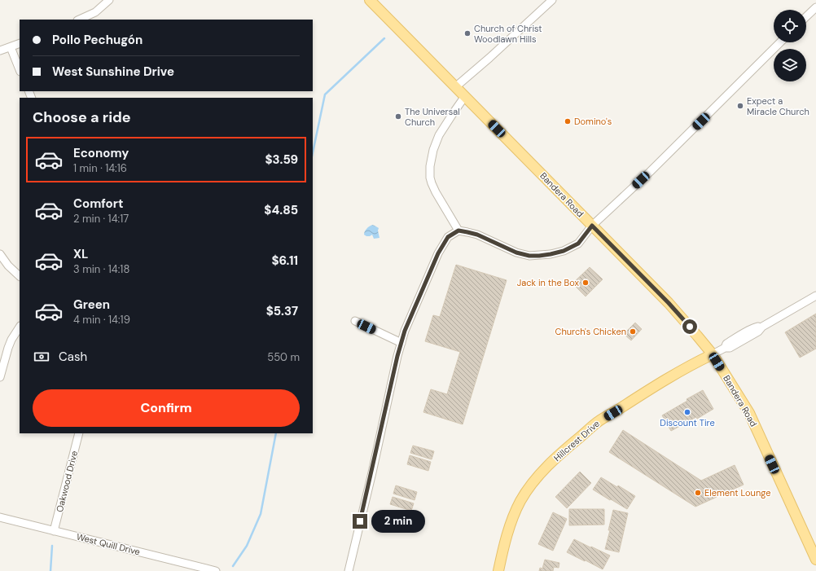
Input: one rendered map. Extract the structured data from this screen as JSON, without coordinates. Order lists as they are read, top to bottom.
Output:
{
  "streets": {
    "main road": ["Bandera Road", "Hillcrest Drive"],
    "street": ["Oakwood Drive", "West Quill Drive"]
  },
  "crossings": [
    ["Bandera Road", "Hillcrest Drive"],
    ["Oakwood Drive", "West Quill Drive"]
  ],
  "places": [
    "Church of Christ Woodlawn Hills",
    "Expect a Miracle Church",
    "The Universal Church",
    "Domino's",
    "Jack in the Box",
    "Church's Chicken",
    "Discount Tire",
    "Element Lounge"
  ],
  "page": {
    "banner": ["Pollo Pechugón", "West Sunshine Drive"],
    "heading": "Choose a ride",
    "list": [
      {
        "name": "Economy",
        "note": "1 min · 14:16",
        "value": "$3.59"
      },
      {
        "name": "Comfort",
        "note": "2 min · 14:17",
        "value": "$4.85"
      },
      {
        "name": "XL",
        "note": "3 min · 14:18",
        "value": "$6.11"
      },
      {
        "name": "Green",
        "note": "4 min · 14:19",
        "value": "$5.37"
      }
    ],
    "pay": ["Cash", "550 m"],
    "buttons": "Confirm",
    "bubble": "2 min"
  }
}
